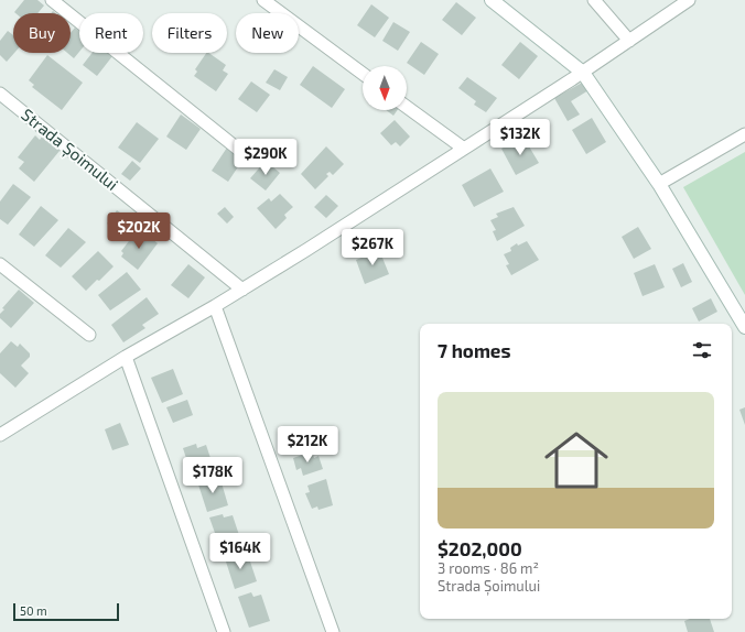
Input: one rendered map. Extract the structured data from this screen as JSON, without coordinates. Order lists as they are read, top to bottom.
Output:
{
  "streets": {
    "street": ["Strada Șoimului"]
  },
  "scale_bar": "50 m",
  "north": "bottom",
  "page": {
    "chip": [
      "Buy",
      "Rent",
      "Filters",
      "New"
    ],
    "price": [
      "$132K",
      "$290K",
      "$202K",
      "$267K",
      "$212K",
      "$178K",
      "$164K"
    ],
    "heading": "7 homes",
    "list": [
      {
        "name": "$202,000",
        "note": "3 rooms · 86 m² · Strada Șoimului"
      }
    ],
    "scale": "50 m"
  }
}
